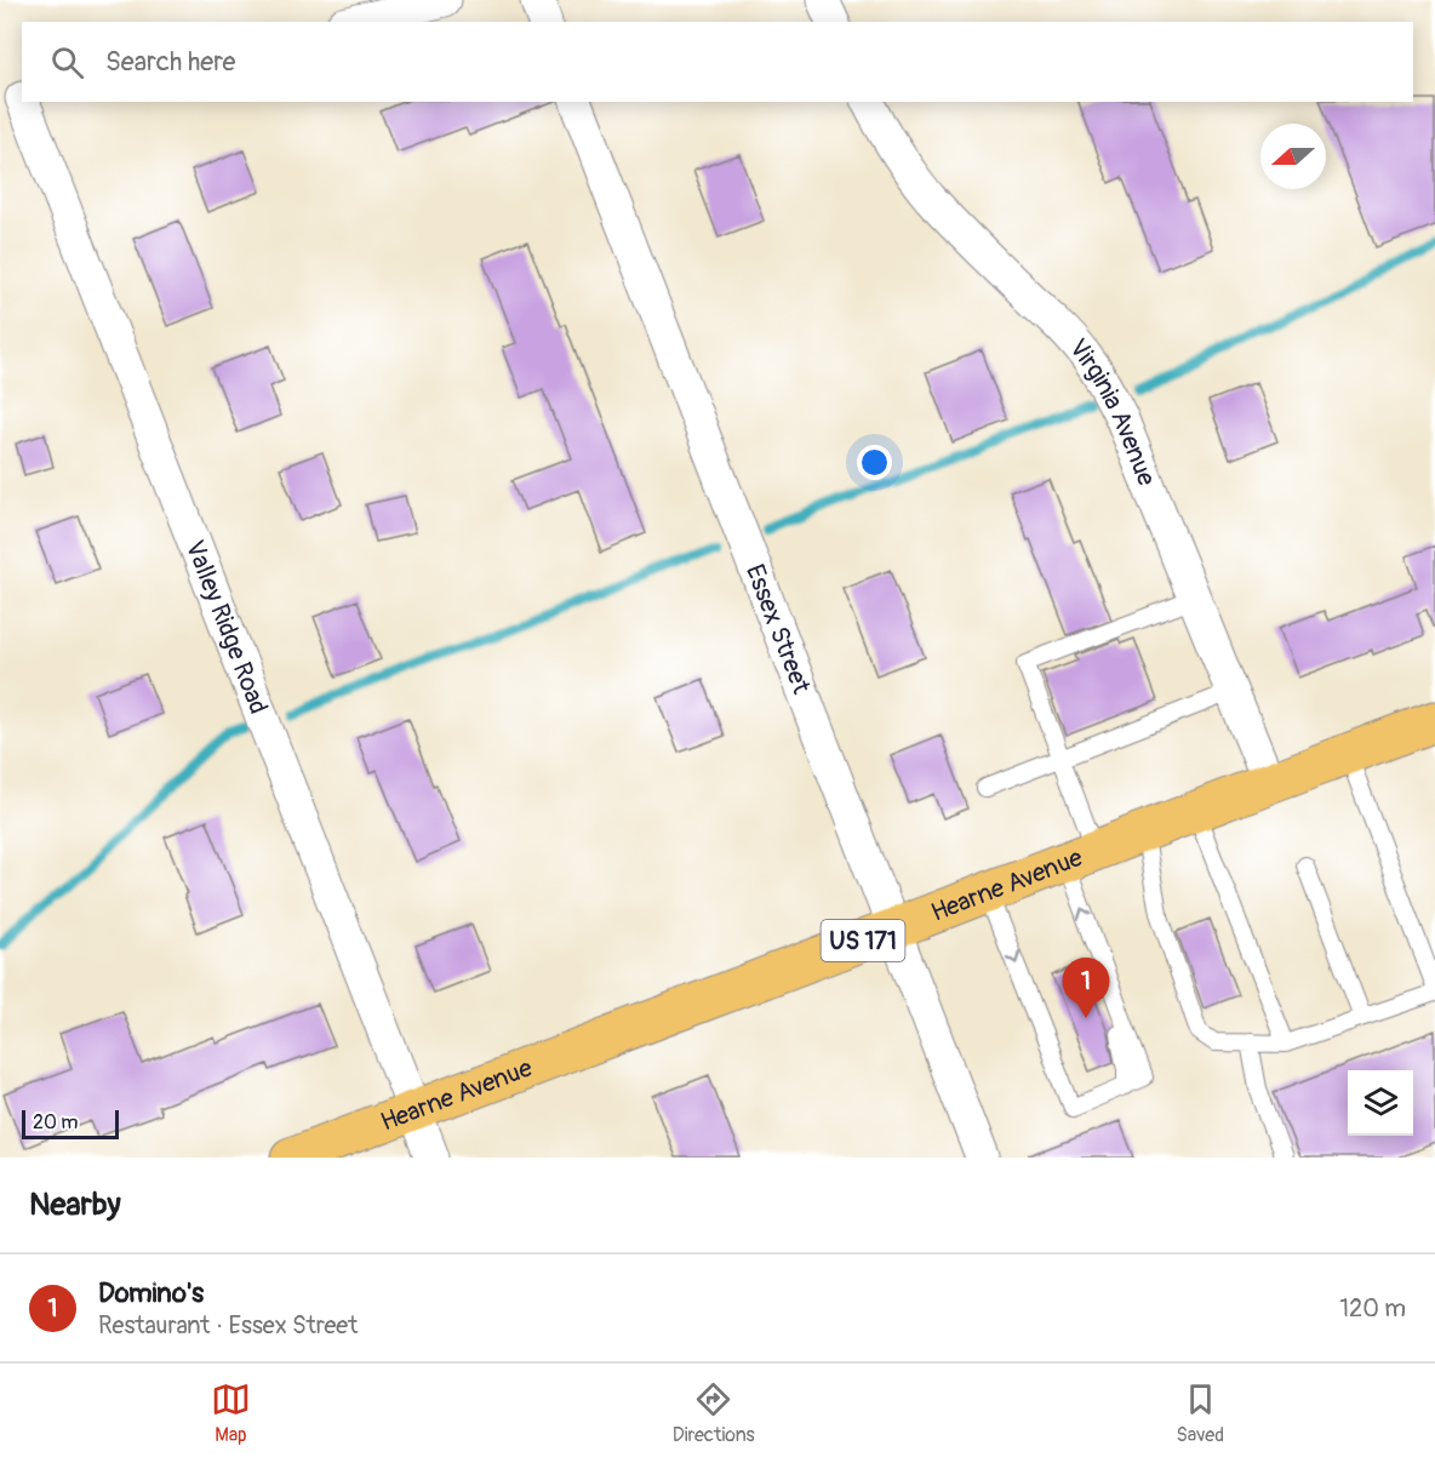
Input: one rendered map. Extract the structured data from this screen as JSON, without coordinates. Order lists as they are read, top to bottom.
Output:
{
  "streets": {
    "main road": ["Hearne Avenue", "US 171"],
    "street": ["Virginia Avenue", "Valley Ridge Road", "Essex Street"]
  },
  "crossings": [
    ["Virginia Avenue", "Hearne Avenue"],
    ["Valley Ridge Road", "Hearne Avenue"],
    ["Essex Street", "Hearne Avenue"]
  ],
  "scale_bar": "20 m",
  "north": "left",
  "page": {
    "search": "Search here",
    "pins": "1",
    "scale": "20 m",
    "heading": "Nearby",
    "list": [
      {
        "mark": "1",
        "name": "Domino's",
        "note": "Restaurant · Essex Street",
        "value": "120 m"
      }
    ],
    "nav": ["Map", "Directions", "Saved"]
  }
}
